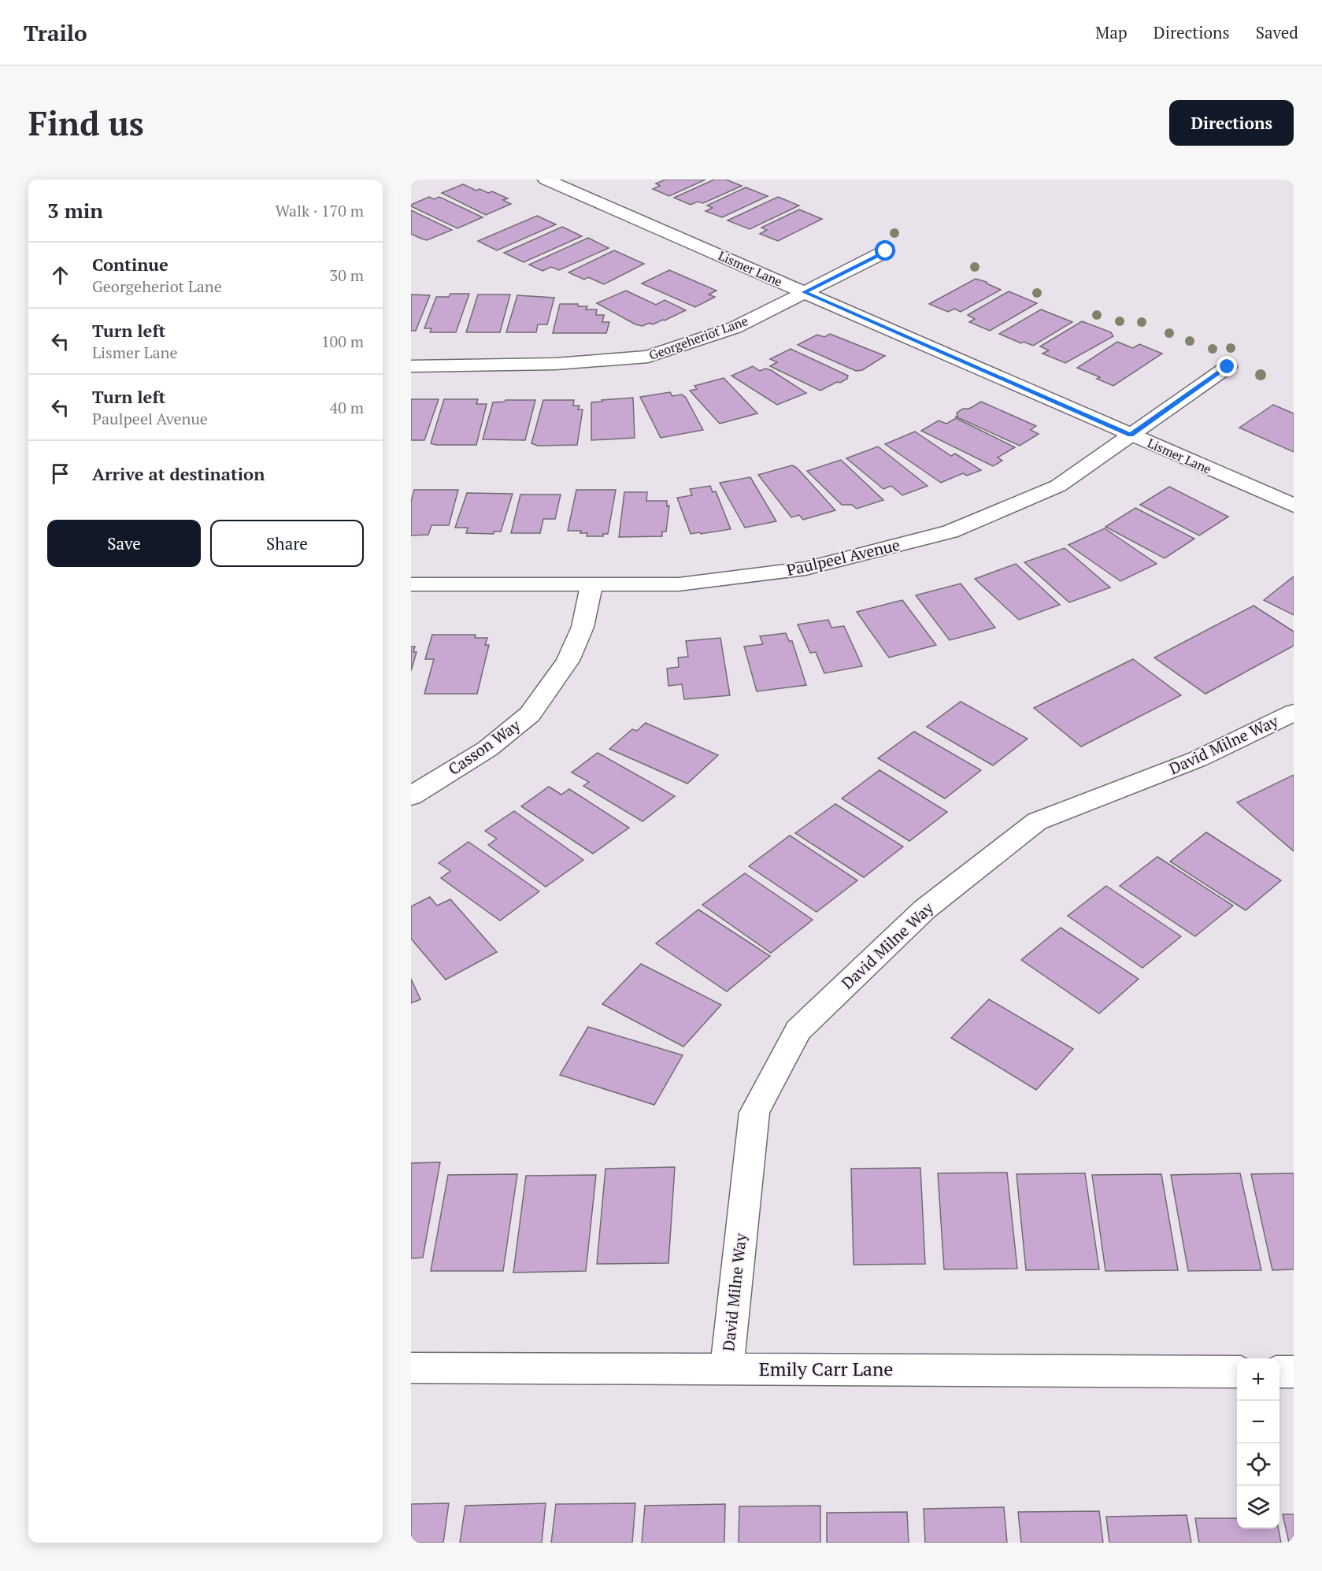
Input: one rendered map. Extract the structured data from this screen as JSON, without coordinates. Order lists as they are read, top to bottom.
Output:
{
  "streets": {
    "street": [
      "Lismer Lane",
      "Georgeheriot Lane",
      "Paulpeel Avenue",
      "David Milne Way",
      "Casson Way",
      "Emily Carr Lane"
    ]
  },
  "crossings": [
    ["Lismer Lane", "Georgeheriot Lane"],
    ["Lismer Lane", "Paulpeel Avenue"],
    ["Paulpeel Avenue", "Casson Way"],
    ["David Milne Way", "Emily Carr Lane"]
  ],
  "page": {
    "header": "Trailo",
    "nav": ["Map", "Directions", "Saved"],
    "buttons": [
      "Directions",
      ["Save", "Share"]
    ],
    "title": "Find us",
    "heading": ["3 min", "Walk · 170 m"],
    "list": [
      ["Continue", "Georgeheriot Lane", "30 m"],
      ["Turn left", "Lismer Lane", "100 m"],
      ["Turn left", "Paulpeel Avenue", "40 m"],
      "Arrive at destination"
    ],
    "map_buttons": ["+", "−"]
  }
}
